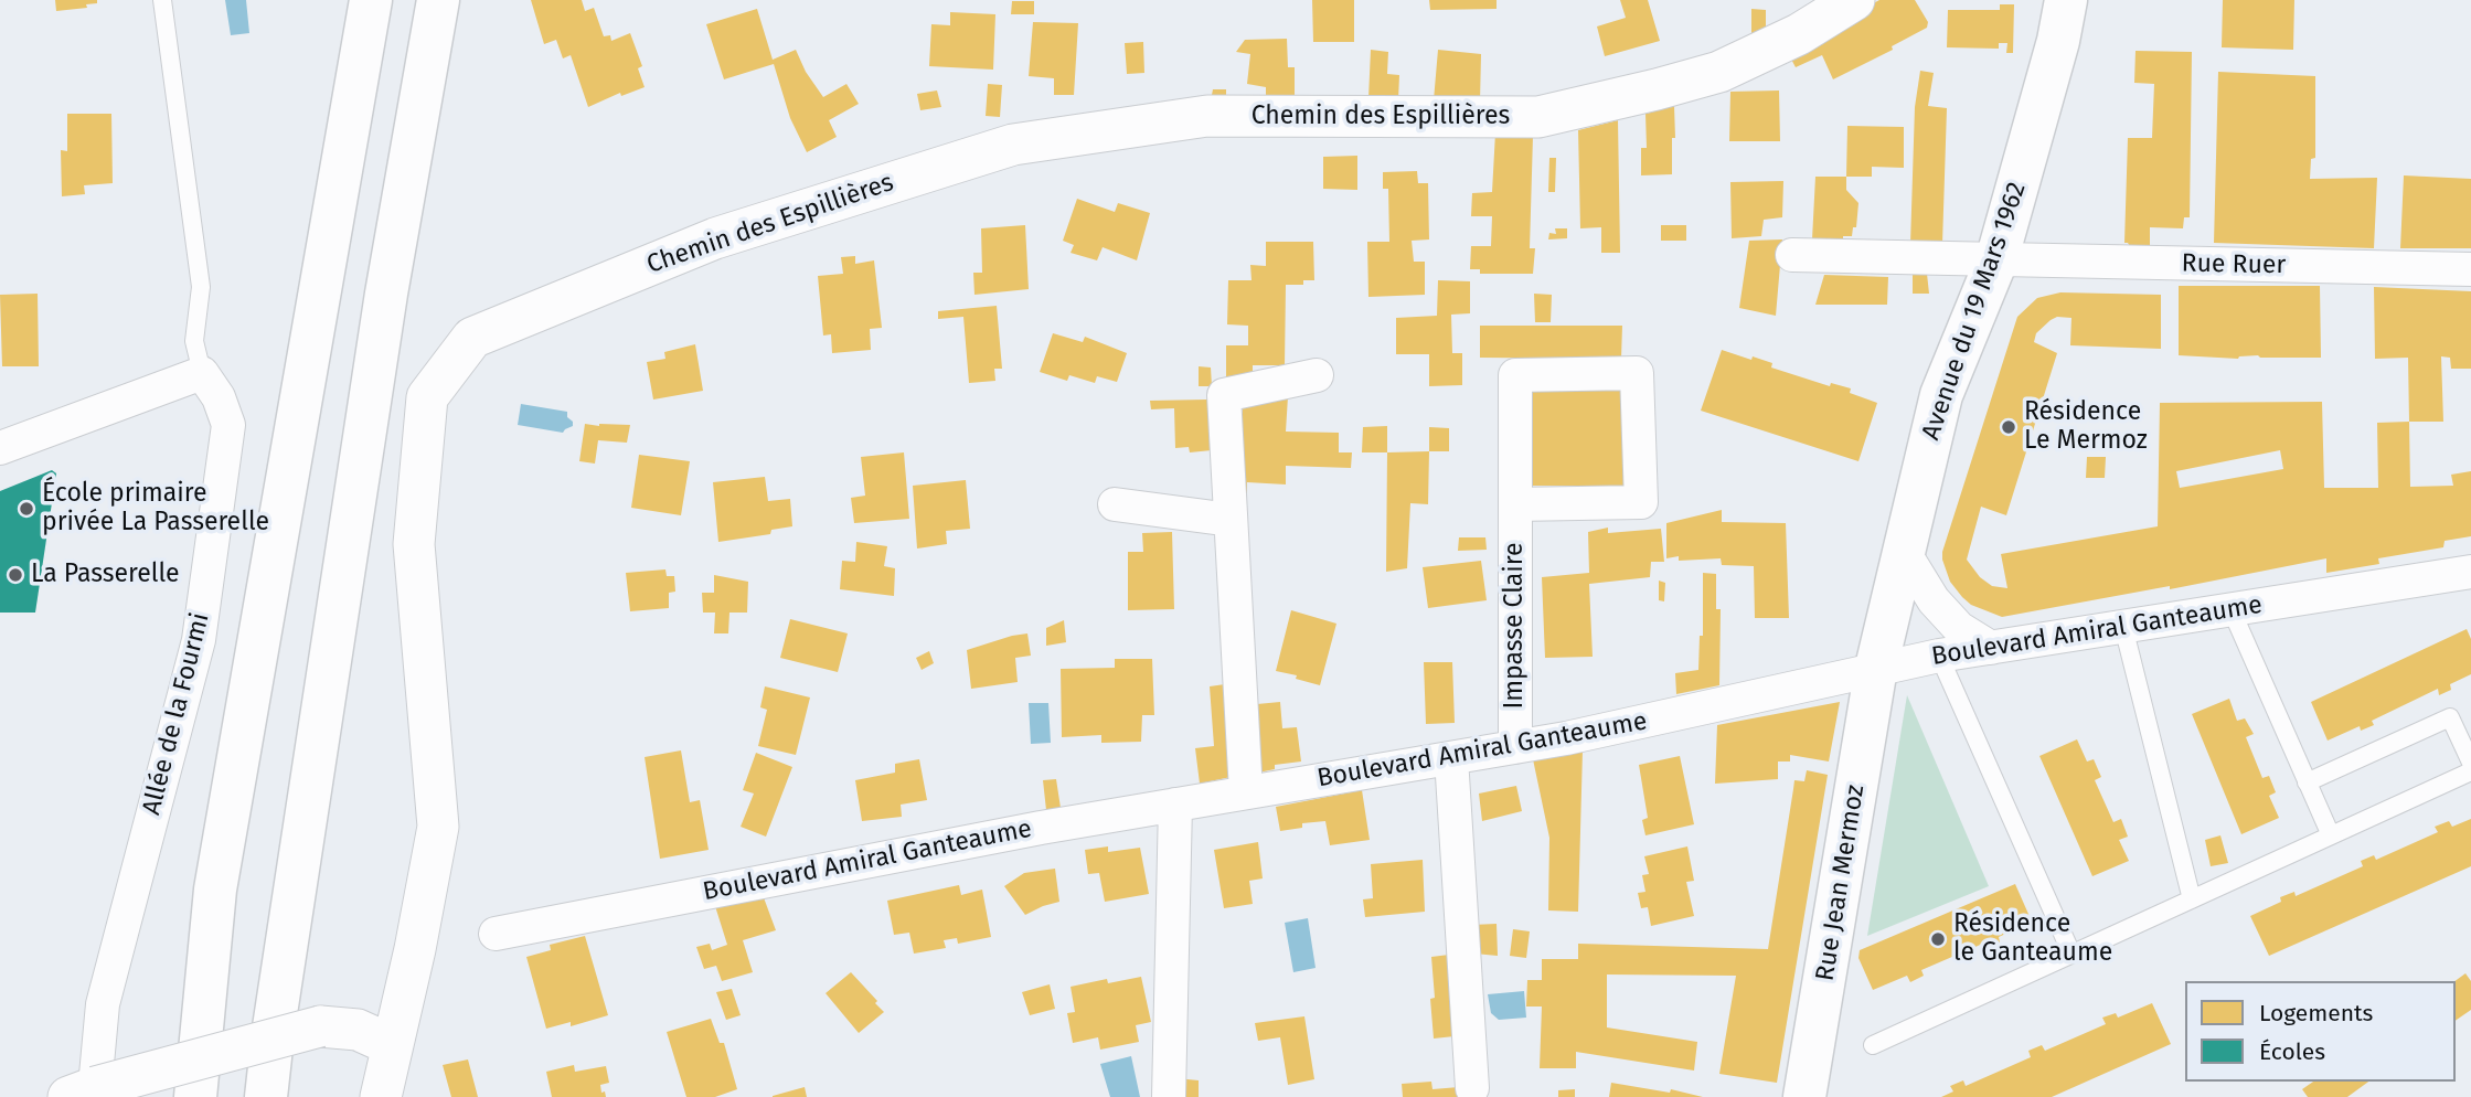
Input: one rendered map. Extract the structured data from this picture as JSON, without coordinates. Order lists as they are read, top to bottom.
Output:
{
  "streets": {
    "main road": ["Avenue du 19 Mars 1962", "Rue Jean Mermoz"],
    "street": [
      "Chemin des Espillières",
      "Rue Ruer",
      "Impasse Claire",
      "Boulevard Amiral Ganteaume",
      "Allée de la Fourmi"
    ]
  },
  "crossings": [
    ["Rue Ruer", "Avenue du 19 Mars 1962"],
    ["Avenue du 19 Mars 1962", "Boulevard Amiral Ganteaume"],
    ["Avenue du 19 Mars 1962", "Rue Jean Mermoz"],
    ["Impasse Claire", "Boulevard Amiral Ganteaume"],
    ["Boulevard Amiral Ganteaume", "Rue Jean Mermoz"]
  ],
  "places": [
    "Résidence Le Mermoz",
    "École primaire privée La Passerelle",
    "La Passerelle",
    "Résidence le Ganteaume"
  ],
  "legend": ["Logements", "Écoles"]
}
